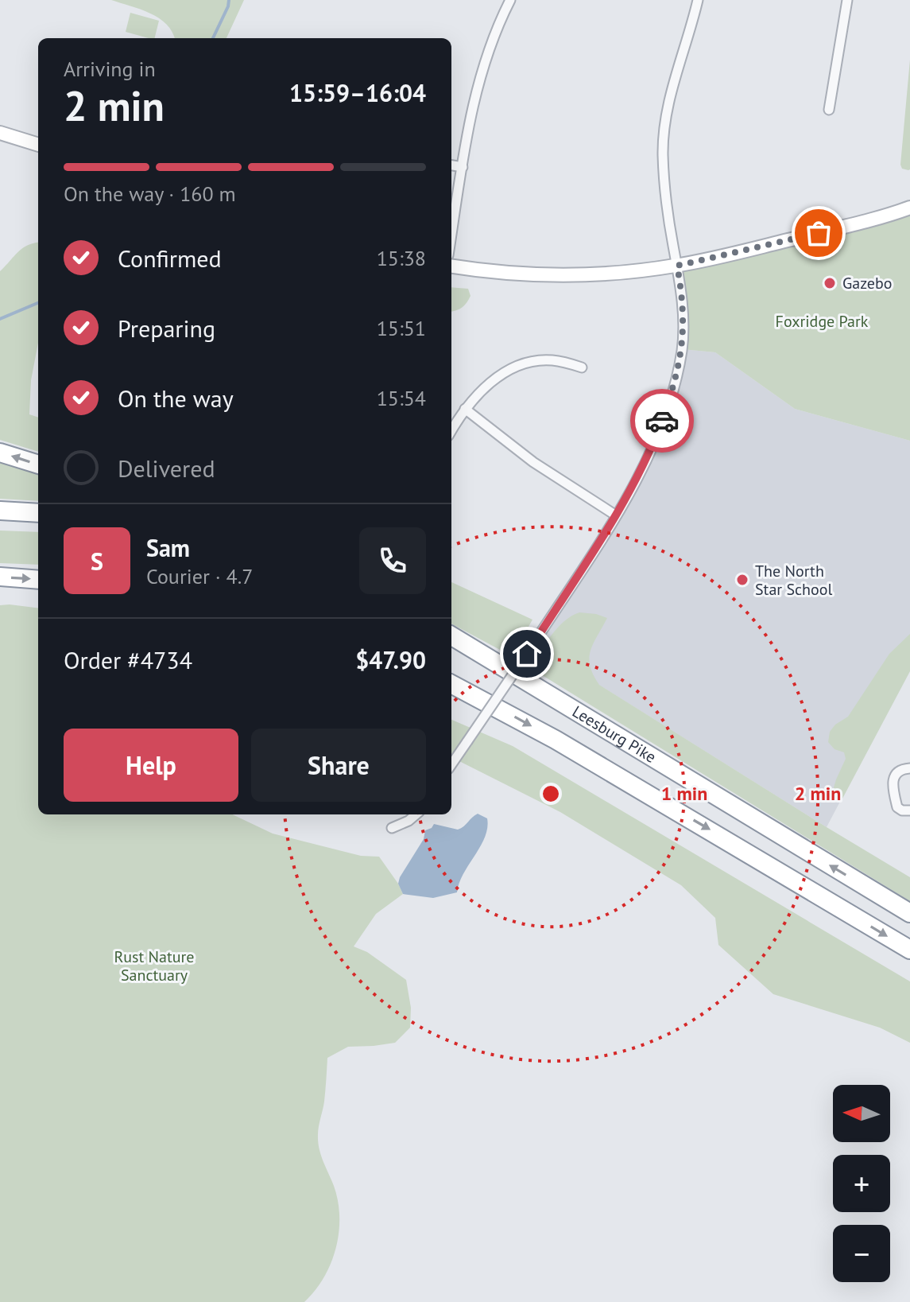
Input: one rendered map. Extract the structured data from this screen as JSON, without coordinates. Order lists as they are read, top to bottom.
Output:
{
  "streets": {
    "highway": ["Leesburg Pike"]
  },
  "parks": ["Foxridge Park", "Rust Nature Sanctuary"],
  "places": ["Gazebo", "The North Star School"],
  "north": "left",
  "page": {
    "heading": ["2 min", "Arriving in", "15:59–16:04"],
    "panel": [
      "Sam",
      "Courier · 4.7",
      "Order #4734",
      "$47.90"
    ],
    "bar": "On the way · 160 m",
    "list": [
      ["Confirmed", "15:38"],
      ["Preparing", "15:51"],
      ["On the way", "15:54"],
      "Delivered"
    ],
    "round": "S",
    "buttons": ["Help", "Share"],
    "map_buttons": ["+", "−"]
  },
  "rings": ["1 min", "2 min"]
}
